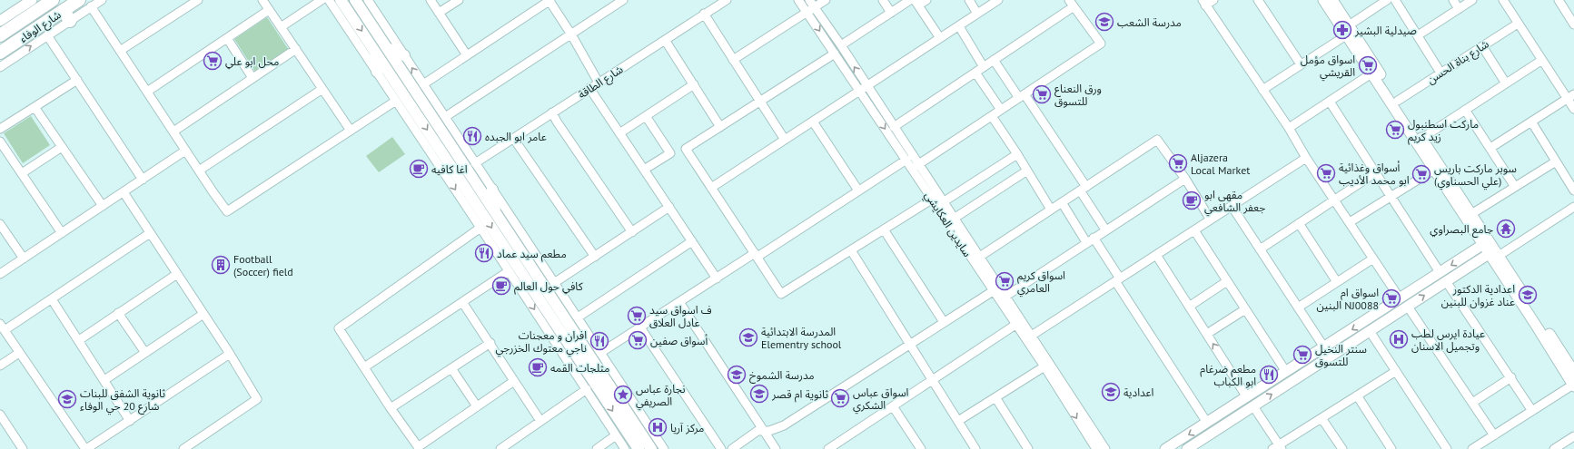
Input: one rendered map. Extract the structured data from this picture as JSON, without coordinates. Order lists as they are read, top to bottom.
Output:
{
  "streets": {
    "main road": ["شارع الوفاء"],
    "street": ["شارع بناة الحسن", "شارع الطاقة", "سايدين العكايشي"]
  },
  "places": {
    "school or university": [
      "مدرسة الشعب",
      "اعدادية الدكتور عناد غزوان للبنين",
      "المدرسة الابتدائية Elementry school",
      "مدرسة الشموخ",
      "اعدادية",
      "ثانوية ام قصر",
      "ثانوية الشفق للبنات شارع 20 حي الوفاء"
    ],
    "pharmacy": ["صيدلية البشير"],
    "supermarket": [
      "محل ابو علي",
      "اسواق مؤمل القريشي",
      "ورق النعناع للتسوق",
      "ماركت اسطنبول زيد كريم",
      "Aljazera Local Market",
      "أسواق وغذائية ابو محمد الأديب",
      "سوبر ماركت باريس (علي الحسناوي)",
      "اسواق كريم العامري",
      "اسواق ام البنين NJ0088",
      "ف اسواق سيد عادل العلاق",
      "أسواق صفين",
      "سنتر النخيل للتسوق",
      "اسواق عباس الشكري"
    ],
    "restaurant": [
      "عامر ابو الجبده",
      "مطعم سيد عماد",
      "افران و معجنات ناجي معتوك الخزرجي",
      "مطعم ضرغام ابو الكباب"
    ],
    "cafe": [
      "اغا كافيه",
      "مقهى ابو جعفر الشافعي",
      "كافي حول العالم",
      "مثلجات القمه"
    ],
    "temple": ["جامع البصراوي"],
    "building": ["Football (Soccer) field"],
    "hospital": ["عيادة ايرس لطب وتجميل الاسنان", "مركز آريا"],
    "place": ["نجارة عباس الصريفي"]
  }
}
